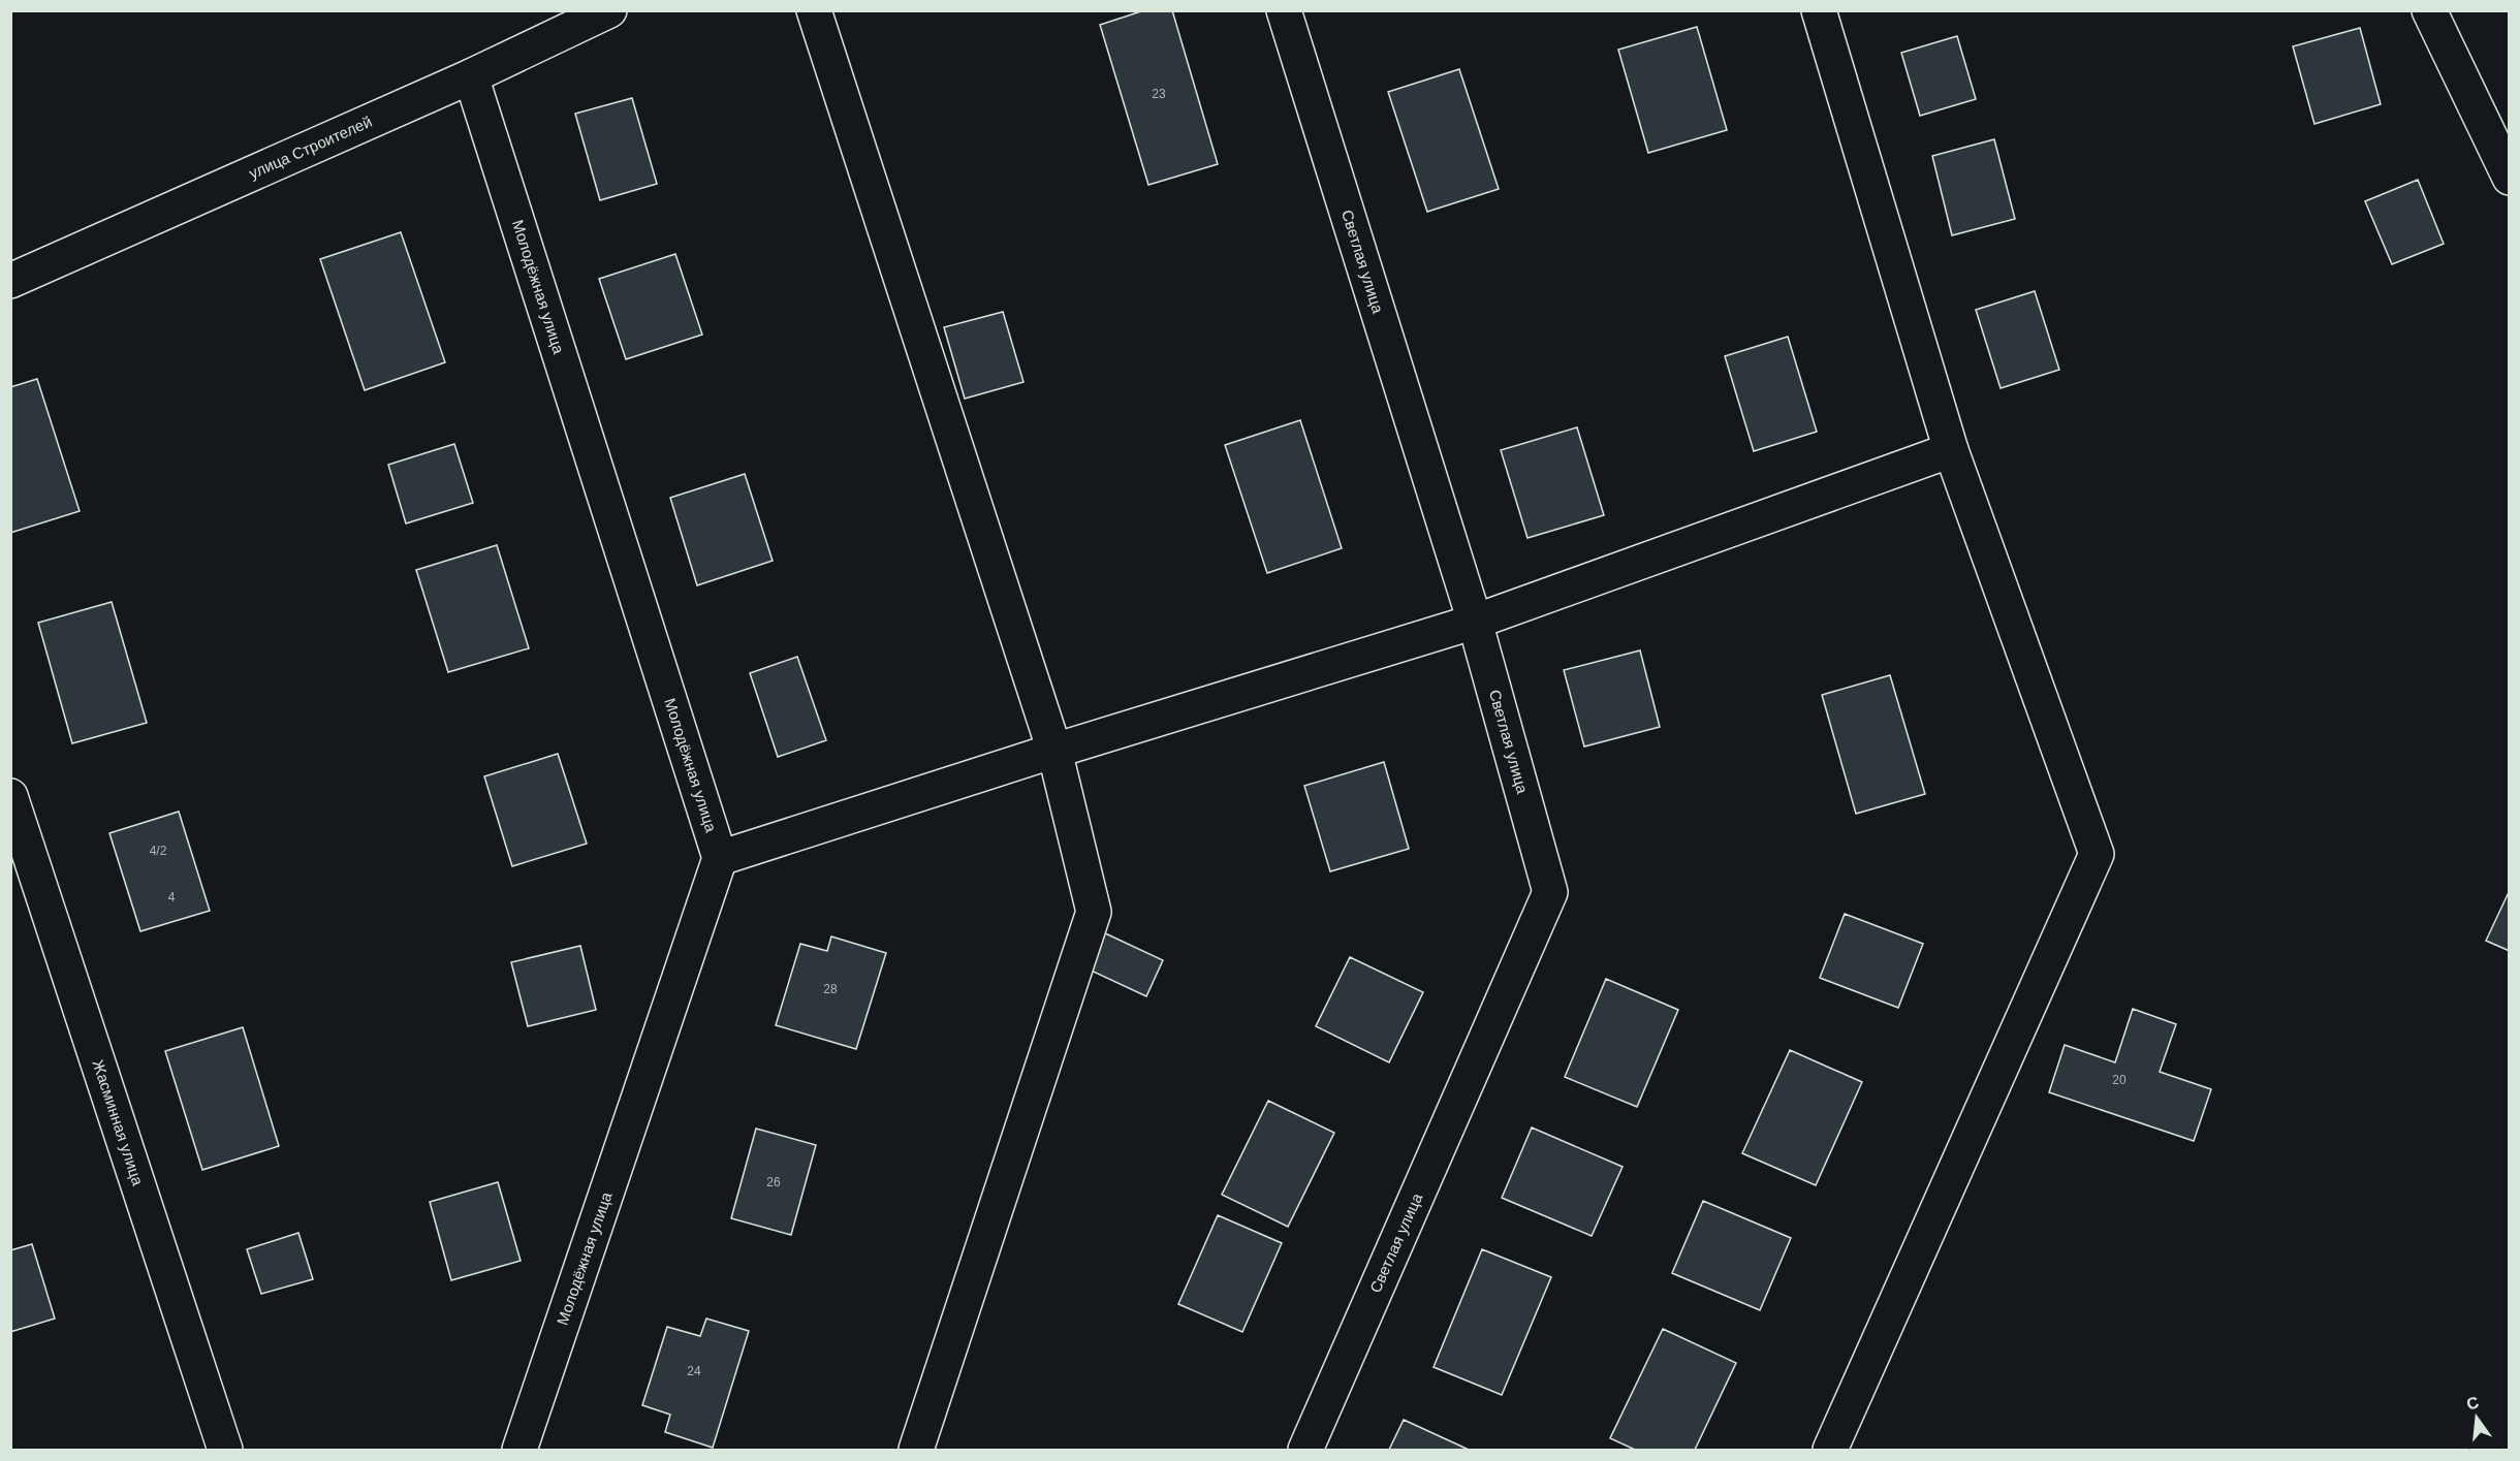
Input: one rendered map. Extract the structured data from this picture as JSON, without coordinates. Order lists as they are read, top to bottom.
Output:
{
  "streets": {
    "street": [
      "улица Строителей",
      "Светлая улица",
      "Молодёжная улица",
      "Жасминная улица"
    ]
  },
  "crossings": [
    ["улица Строителей", "Молодёжная улица"]
  ],
  "house_numbers": [
    "23",
    "4/2",
    "4",
    "28",
    "20",
    "26",
    "24"
  ],
  "north": "top"
}
